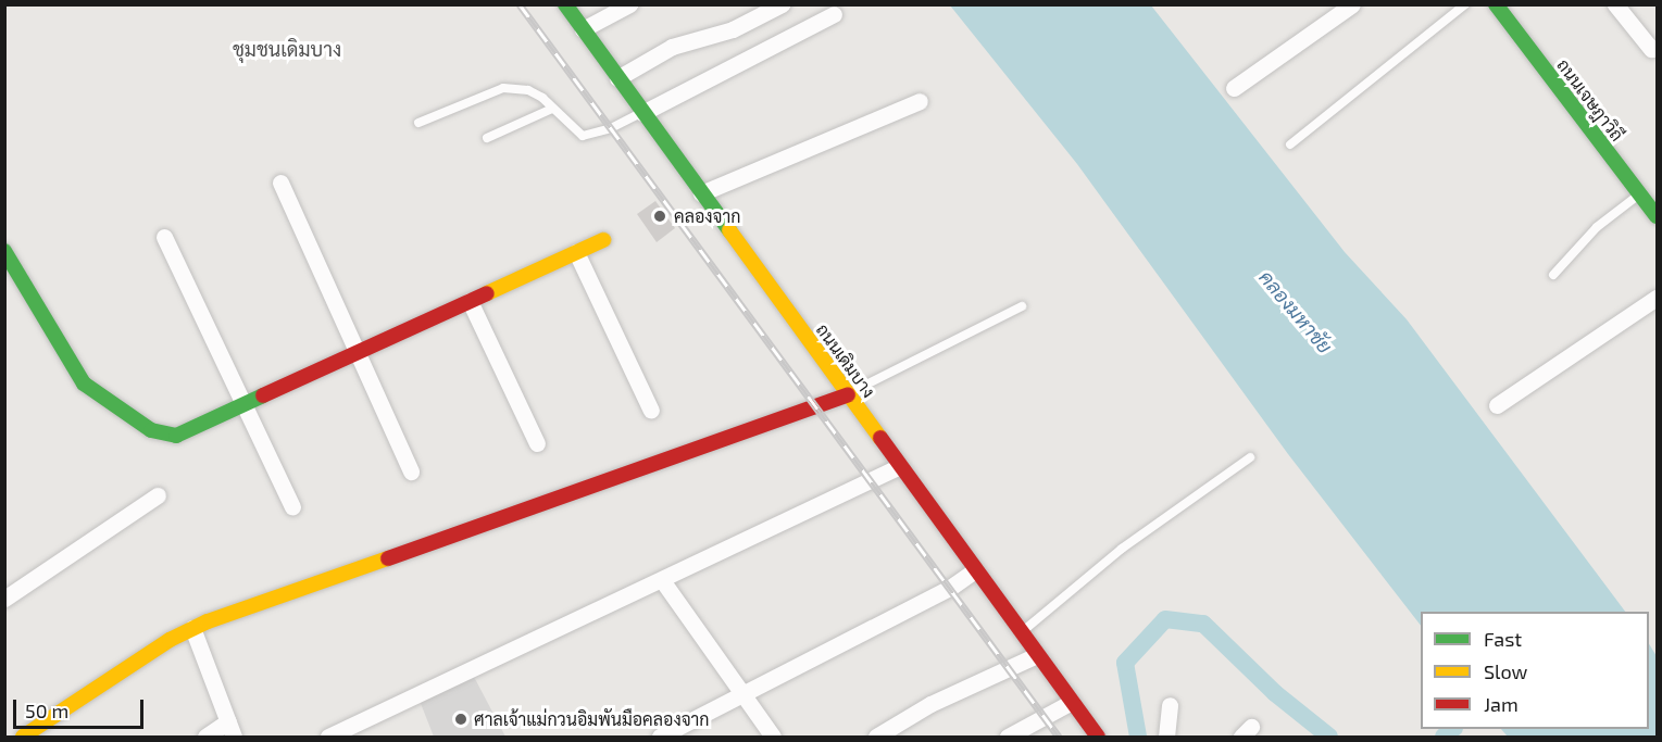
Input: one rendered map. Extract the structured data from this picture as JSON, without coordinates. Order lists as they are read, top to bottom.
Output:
{
  "streets": {
    "street": ["ถนนเจษฎาวิถี", "ถนนเดิมบาง"]
  },
  "districts": ["ชุมชนเดิมบาง"],
  "water": ["คลองมหาชัย"],
  "places": ["คลองจาก", "ศาลเจ้าแม่กวนอิมพันมือคลองจาก"],
  "legend": ["Fast", "Slow", "Jam"],
  "scale_bar": "50 m"
}
